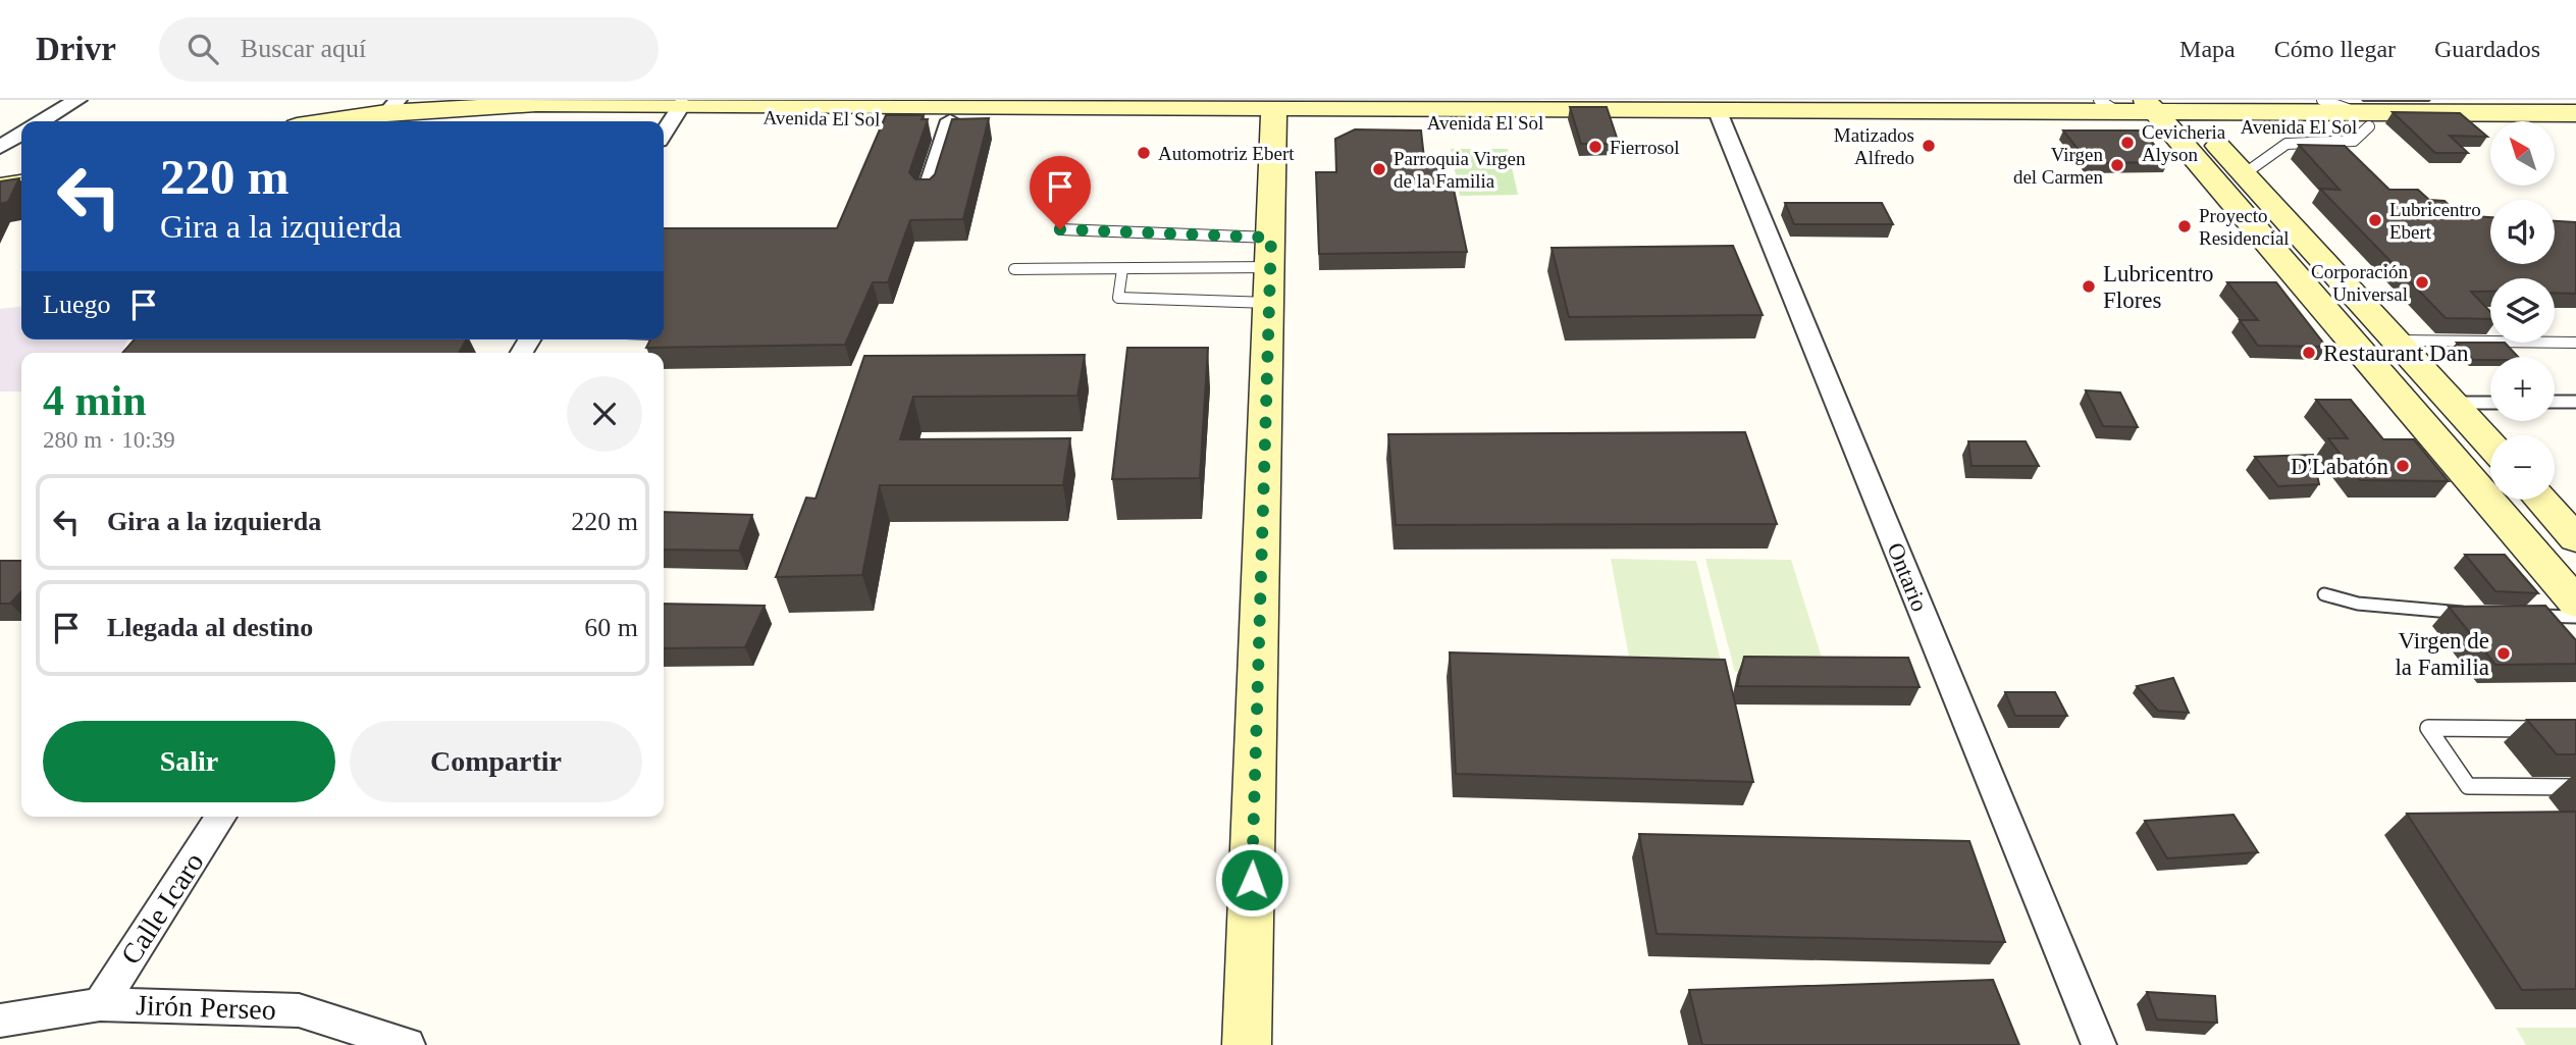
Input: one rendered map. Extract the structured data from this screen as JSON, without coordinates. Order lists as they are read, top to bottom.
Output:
{
  "streets": {
    "main road": ["Avenida El Sol"],
    "street": ["Ontario", "Calle Icaro", "Jirón Perseo"]
  },
  "crossings": [
    ["Avenida El Sol", "Ontario"],
    ["Calle Icaro", "Jirón Perseo"]
  ],
  "places": [
    "Cevicheria Alyson",
    "Matizados Alfredo",
    "Fierrosol",
    "Automotriz Ebert",
    "Virgen del Carmen",
    "Parroquia Virgen de la Familia",
    "Lubricentro Ebert",
    "Proyecto Residencial",
    "Corporación Universal",
    "Lubricentro Flores",
    "Restaurant Dan",
    "D'Labatón",
    "Virgen de la Familia"
  ],
  "north": "top left",
  "page": {
    "header": "Drivr",
    "search": "Buscar aquí",
    "nav": ["Mapa", "Cómo llegar", "Guardados"],
    "map_buttons": ["+", "−"],
    "turn": ["220 m", "Gira a la izquierda"],
    "then": "Luego",
    "heading": ["4 min", "280 m · 10:39"],
    "list": [
      {
        "name": "Gira a la izquierda",
        "value": "220 m"
      },
      {
        "name": "Llegada al destino",
        "value": "60 m"
      }
    ],
    "buttons": ["Salir", "Compartir"]
  }
}
